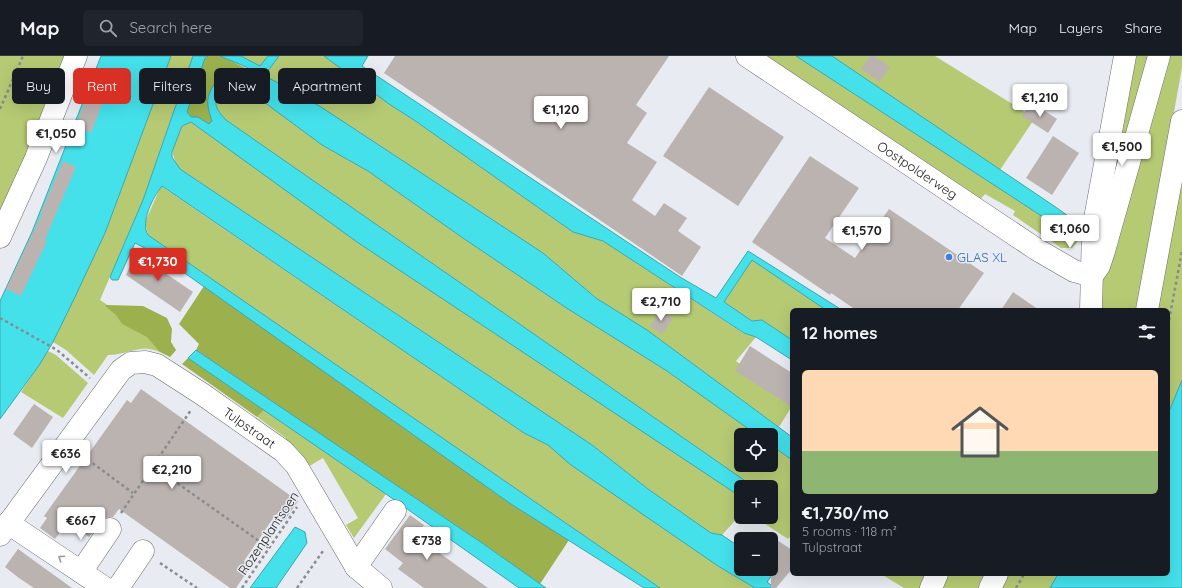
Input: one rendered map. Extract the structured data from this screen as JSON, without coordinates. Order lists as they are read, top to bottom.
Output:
{
  "streets": {
    "street": ["Oostpolderweg", "Tulpstraat"],
    "path": ["Rozenplantsoen"]
  },
  "crossings": [
    ["Tulpstraat", "Rozenplantsoen"]
  ],
  "places": ["GLAS XL"],
  "page": {
    "header": "Map",
    "search": "Search here",
    "nav": ["Map", "Layers", "Share"],
    "chip": [
      "Buy",
      "Rent",
      "Filters",
      "New",
      "Apartment"
    ],
    "price": [
      "€1,210",
      "€1,120",
      "€1,050",
      "€1,500",
      "€1,060",
      "€1,570",
      "€1,730",
      "€2,710",
      "€636",
      "€2,210",
      "€667",
      "€738"
    ],
    "heading": "12 homes",
    "list": [
      {
        "name": "€1,730/mo",
        "note": "5 rooms · 118 m² · Tulpstraat"
      }
    ],
    "map_buttons": ["+", "−"]
  }
}
